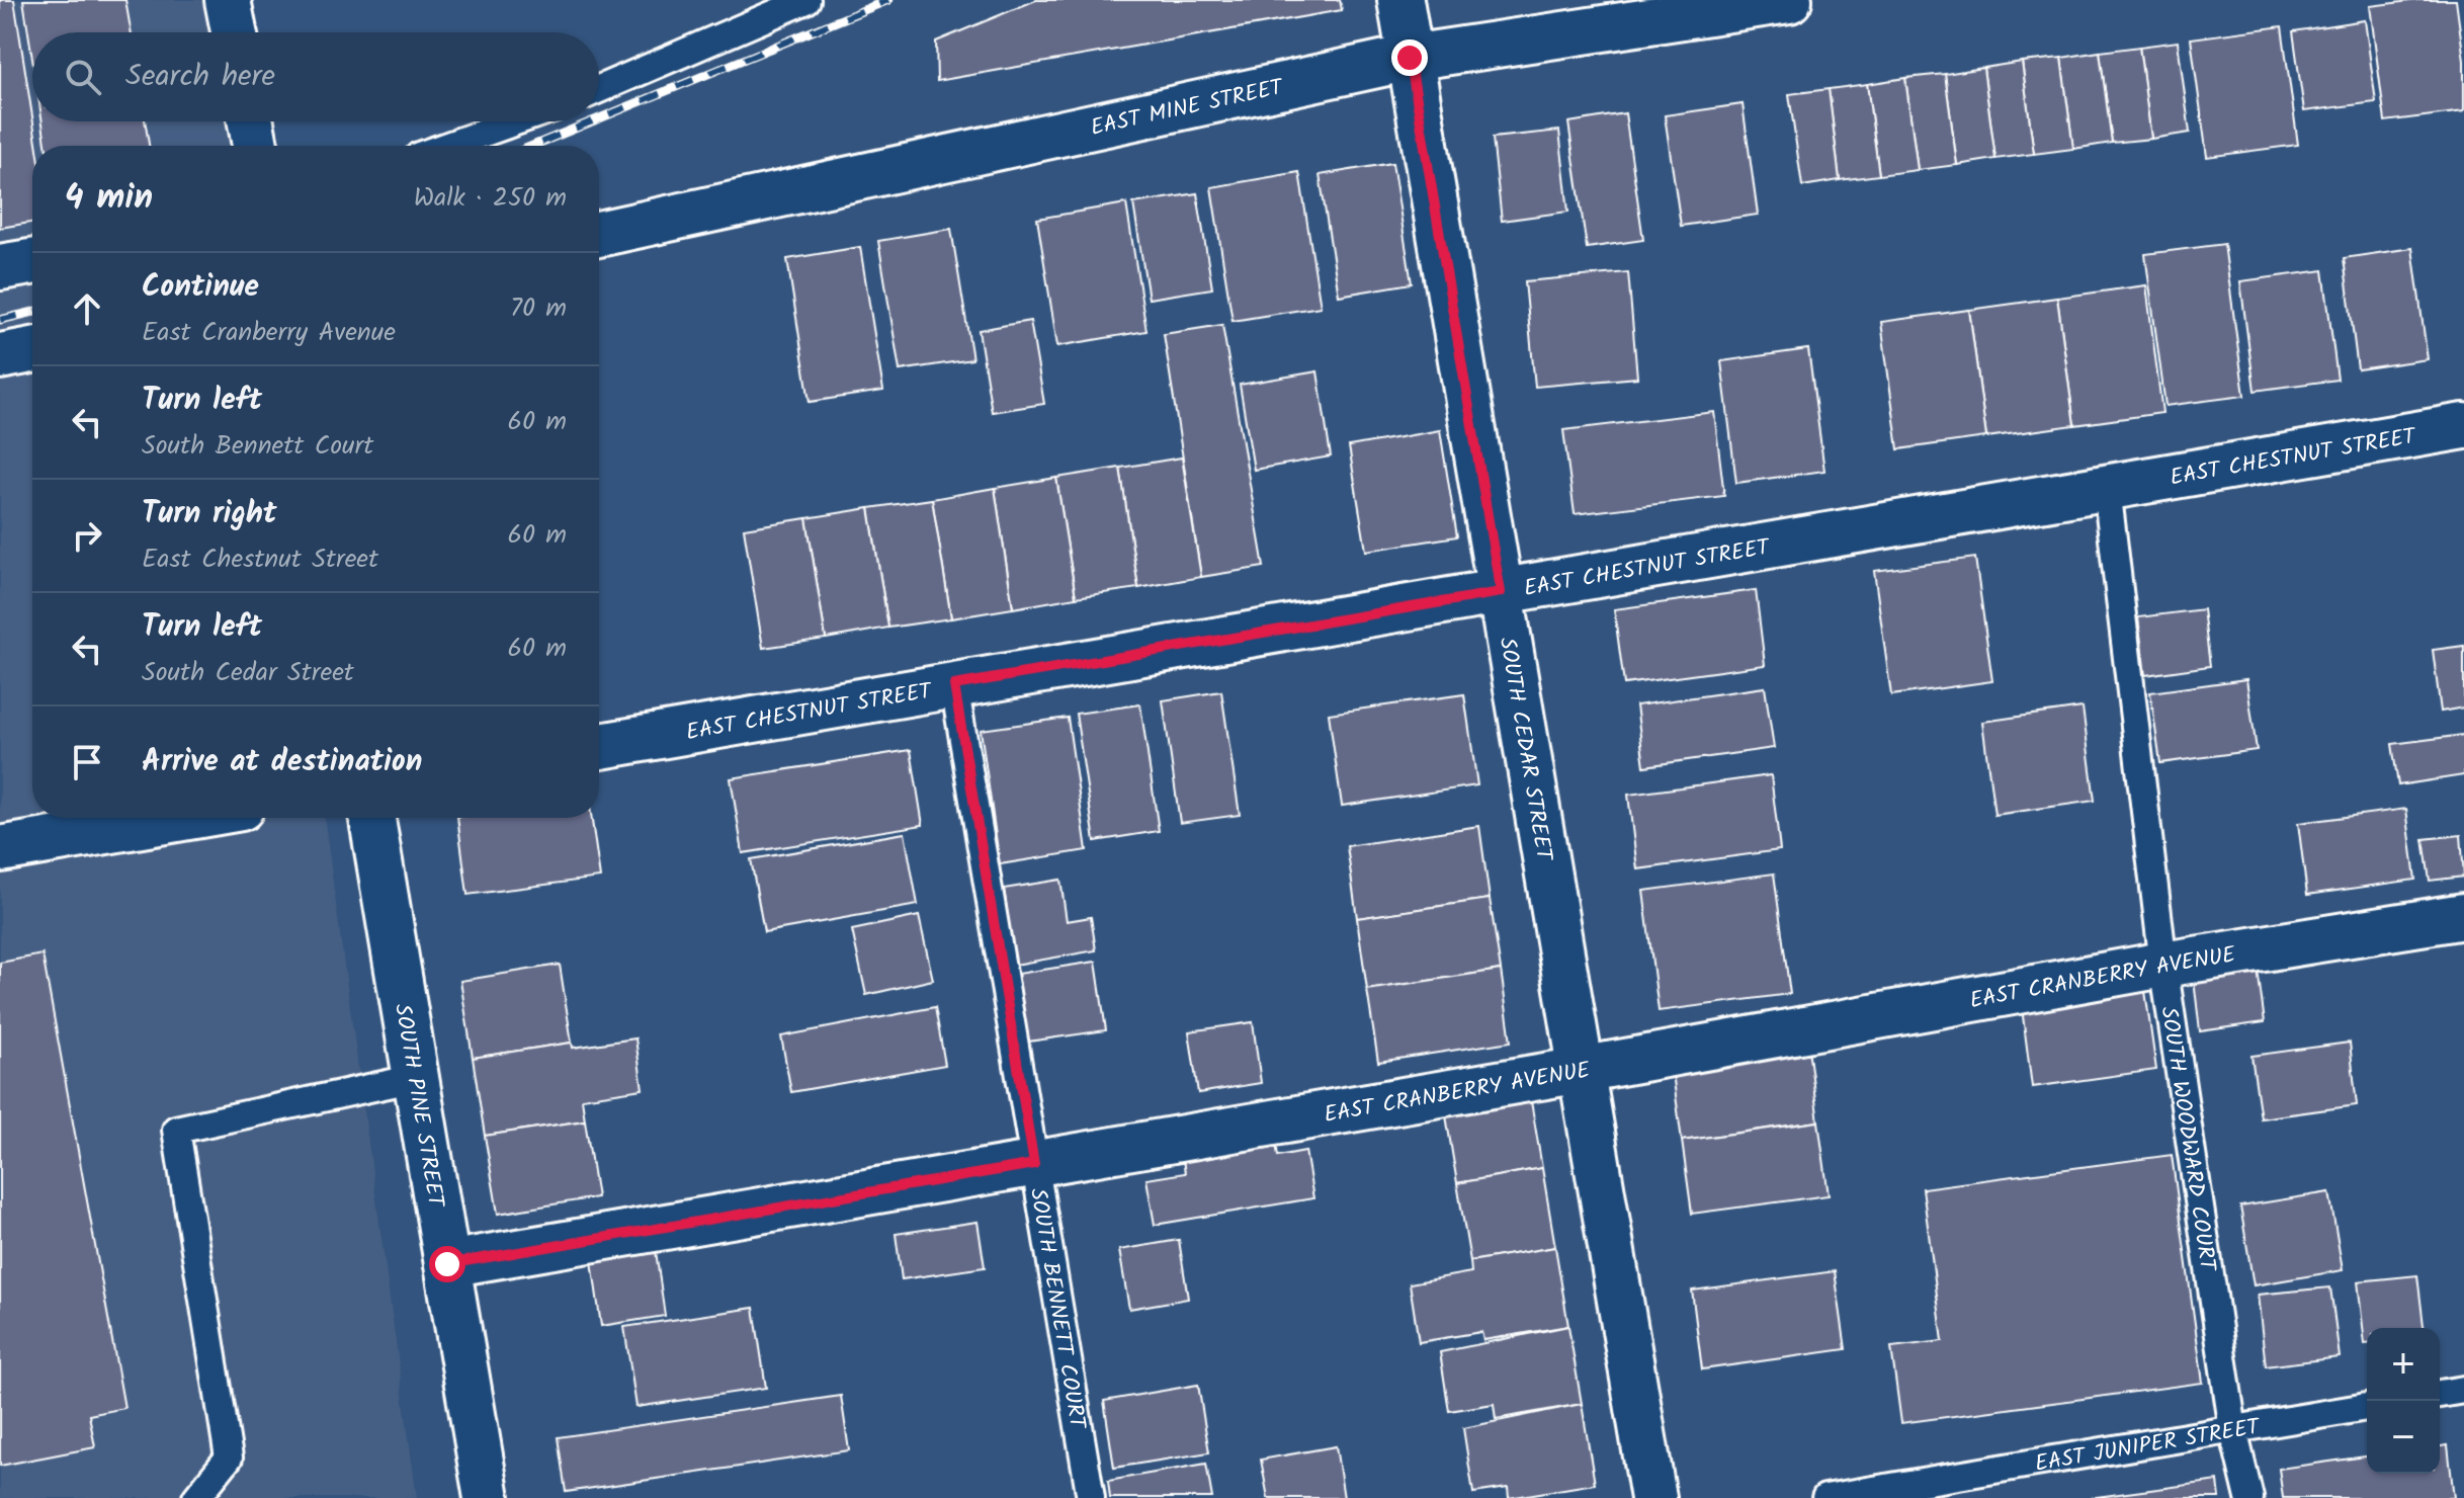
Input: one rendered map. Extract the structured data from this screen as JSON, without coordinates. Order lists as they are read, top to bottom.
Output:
{
  "streets": {
    "street": [
      "EAST MINE STREET",
      "EAST CHESTNUT STREET",
      "SOUTH CEDAR STREET",
      "EAST CRANBERRY AVENUE",
      "SOUTH PINE STREET"
    ],
    "lane": ["SOUTH WOODWARD COURT", "SOUTH BENNETT COURT", "EAST JUNIPER STREET"]
  },
  "crossings": [
    ["EAST MINE STREET", "SOUTH CEDAR STREET"],
    ["EAST CHESTNUT STREET", "SOUTH CEDAR STREET"],
    ["EAST CHESTNUT STREET", "SOUTH WOODWARD COURT"],
    ["EAST CHESTNUT STREET", "SOUTH BENNETT COURT"],
    ["SOUTH CEDAR STREET", "EAST CRANBERRY AVENUE"],
    ["EAST CRANBERRY AVENUE", "SOUTH PINE STREET"],
    ["EAST CRANBERRY AVENUE", "SOUTH WOODWARD COURT"],
    ["EAST CRANBERRY AVENUE", "SOUTH BENNETT COURT"],
    ["SOUTH WOODWARD COURT", "EAST JUNIPER STREET"]
  ],
  "page": {
    "search": "Search here",
    "heading": ["4 min", "Walk · 250 m"],
    "list": [
      ["Continue", "East Cranberry Avenue", "70 m"],
      ["Turn left", "South Bennett Court", "60 m"],
      ["Turn right", "East Chestnut Street", "60 m"],
      ["Turn left", "South Cedar Street", "60 m"],
      "Arrive at destination"
    ],
    "map_buttons": ["+", "−"]
  }
}
